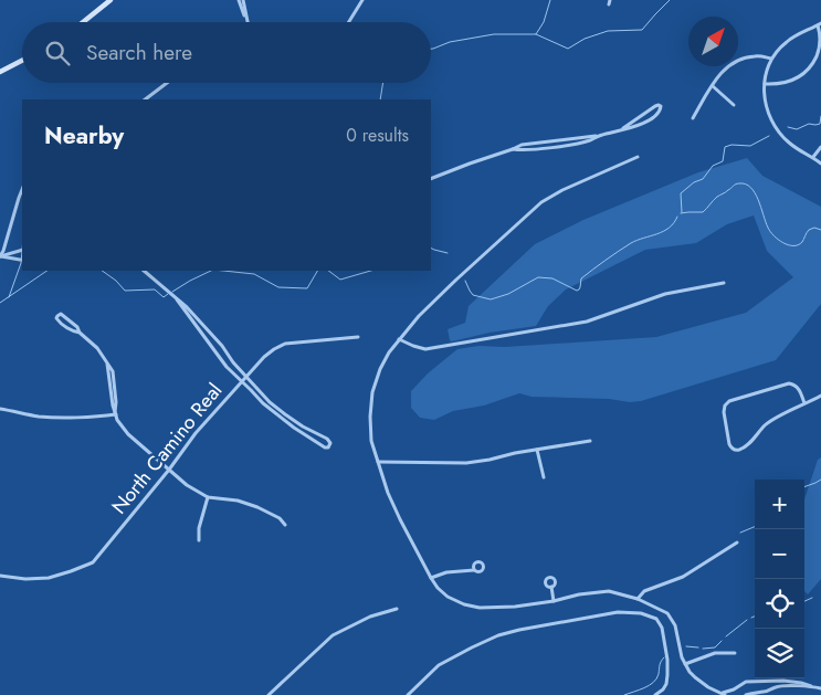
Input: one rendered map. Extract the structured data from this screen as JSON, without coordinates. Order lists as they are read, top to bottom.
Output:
{
  "streets": {
    "street": ["North Camino Real"]
  },
  "north": "top right",
  "page": {
    "search": "Search here",
    "heading": ["Nearby", "0 results"],
    "map_buttons": ["+", "−"]
  }
}
